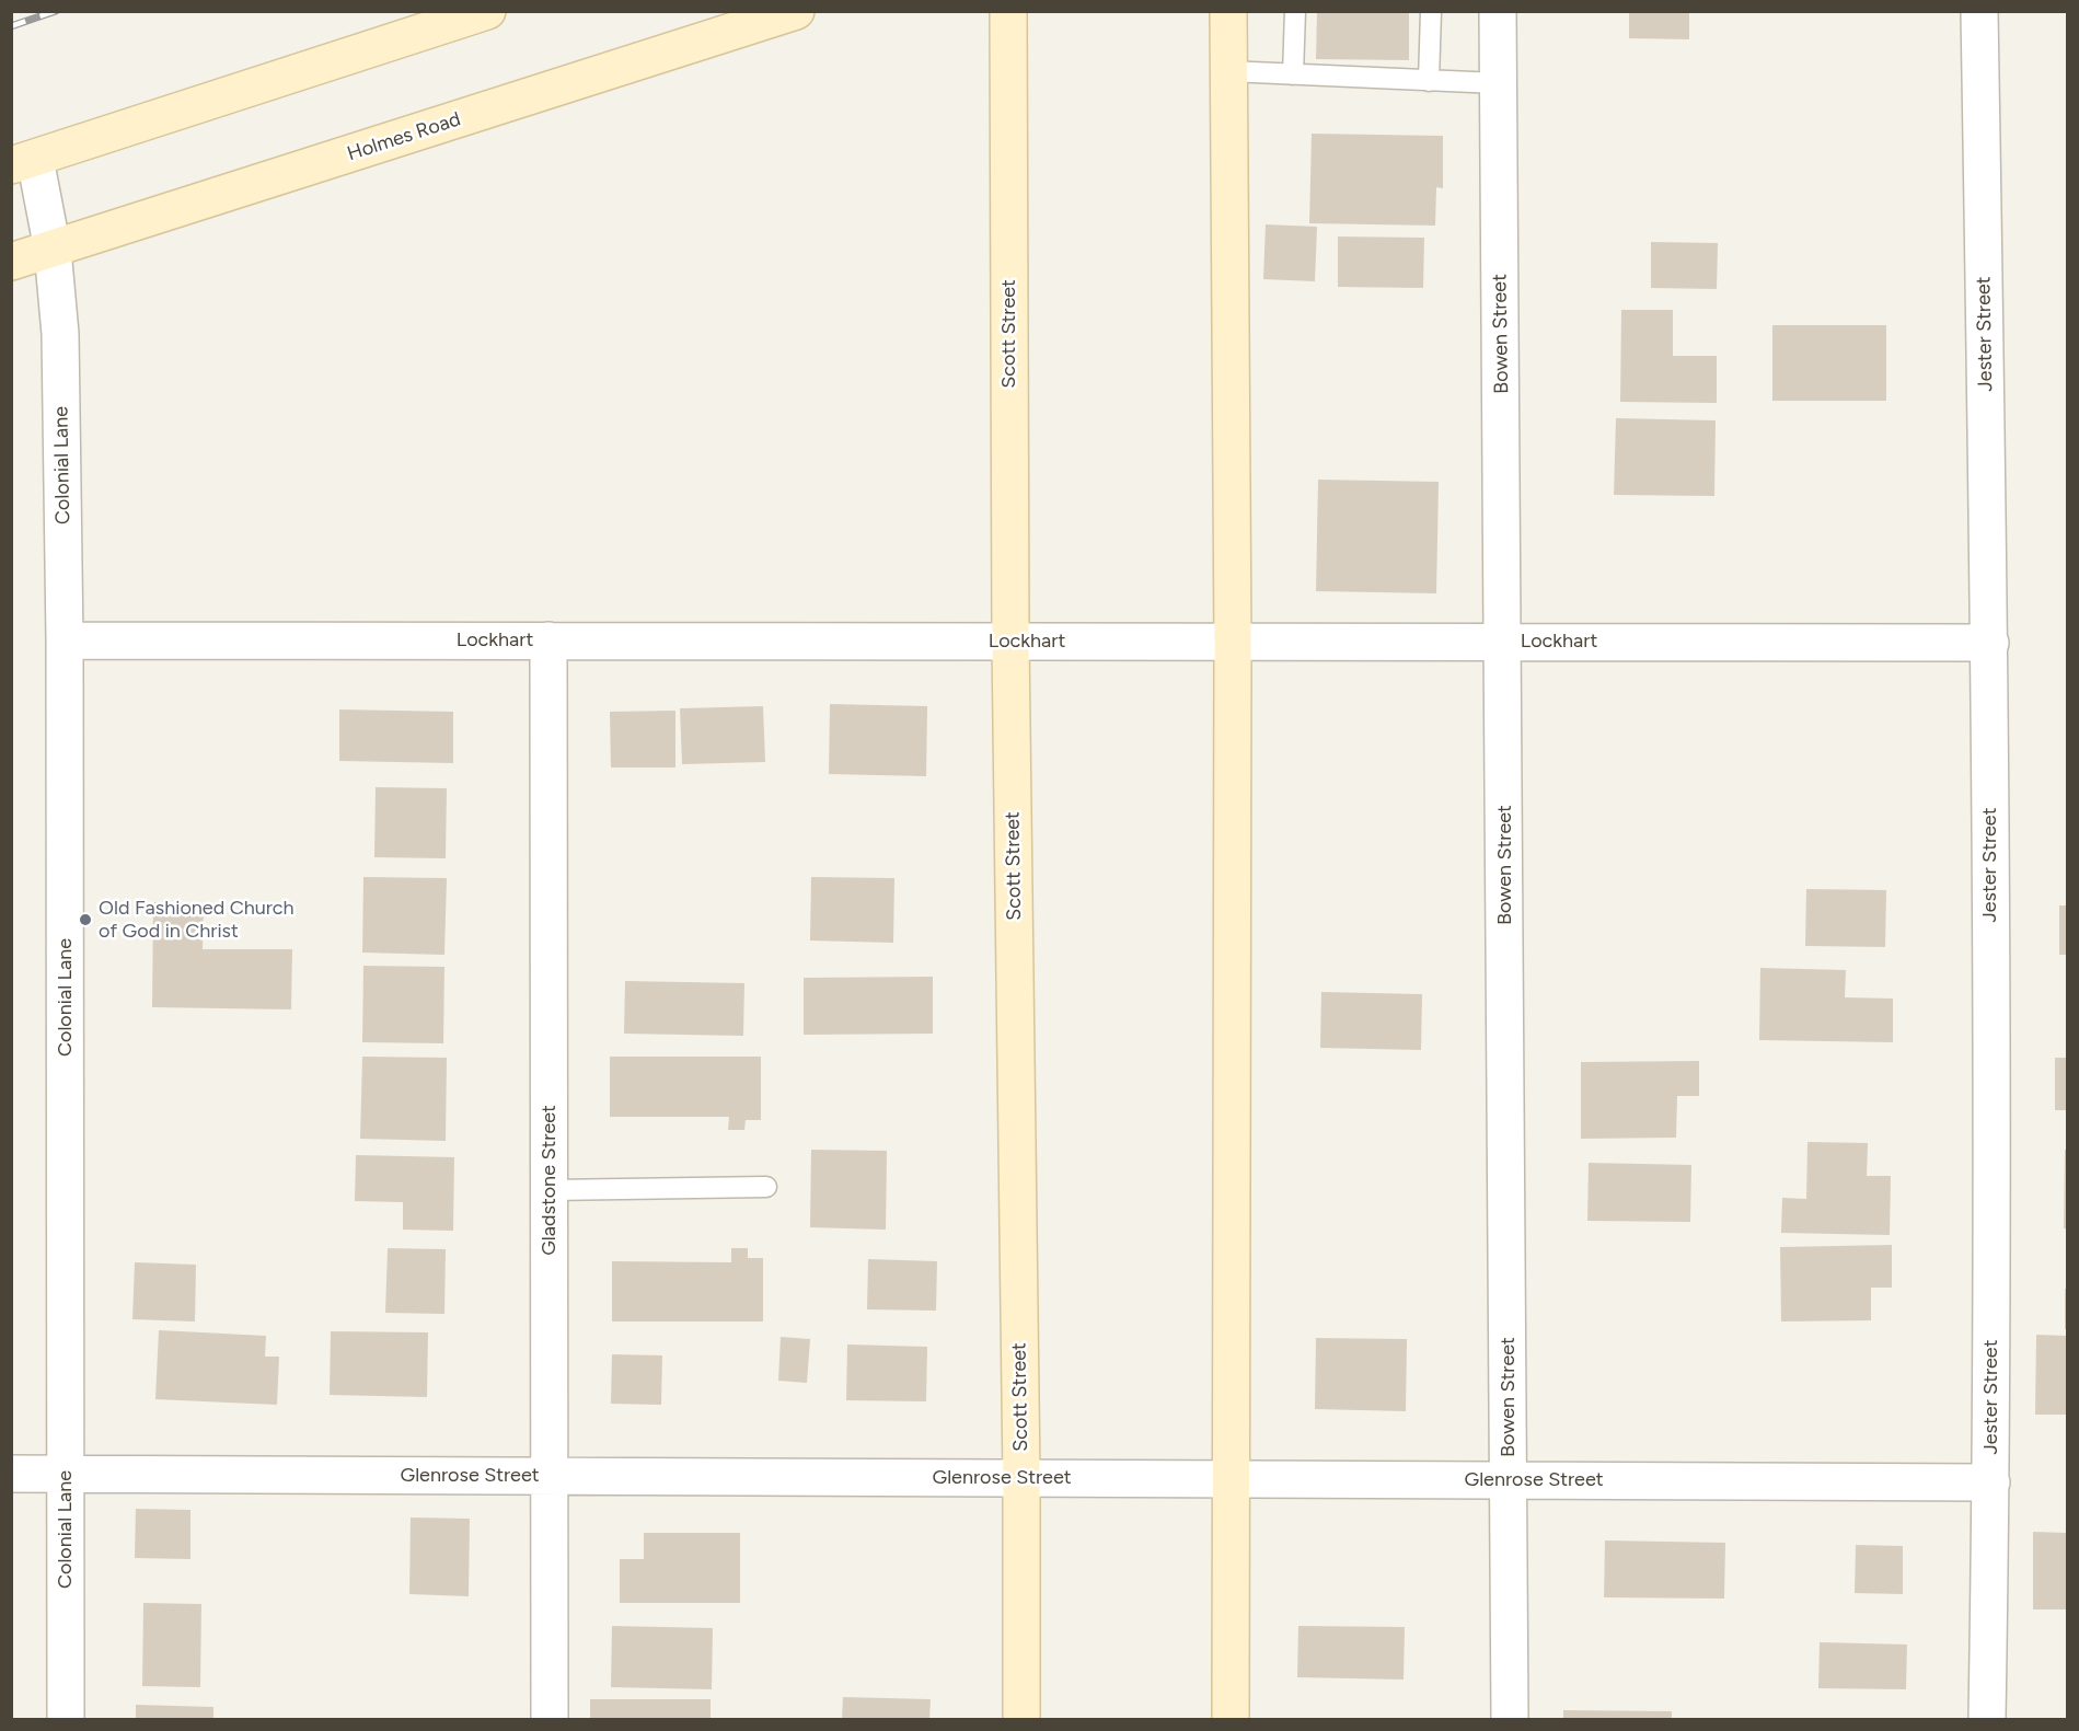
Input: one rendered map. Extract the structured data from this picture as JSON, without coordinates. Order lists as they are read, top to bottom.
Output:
{
  "streets": {
    "main road": ["Holmes Road", "Scott Street"],
    "street": [
      "Bowen Street",
      "Jester Street",
      "Colonial Lane",
      "Lockhart",
      "Gladstone Street",
      "Glenrose Street"
    ]
  },
  "crossings": [
    ["Holmes Road", "Colonial Lane"],
    ["Scott Street", "Lockhart"],
    ["Scott Street", "Glenrose Street"],
    ["Bowen Street", "Lockhart"],
    ["Bowen Street", "Glenrose Street"],
    ["Jester Street", "Lockhart"],
    ["Jester Street", "Glenrose Street"],
    ["Colonial Lane", "Lockhart"],
    ["Colonial Lane", "Glenrose Street"],
    ["Lockhart", "Gladstone Street"],
    ["Gladstone Street", "Glenrose Street"]
  ],
  "places": ["Old Fashioned Church of God in Christ"]
}
